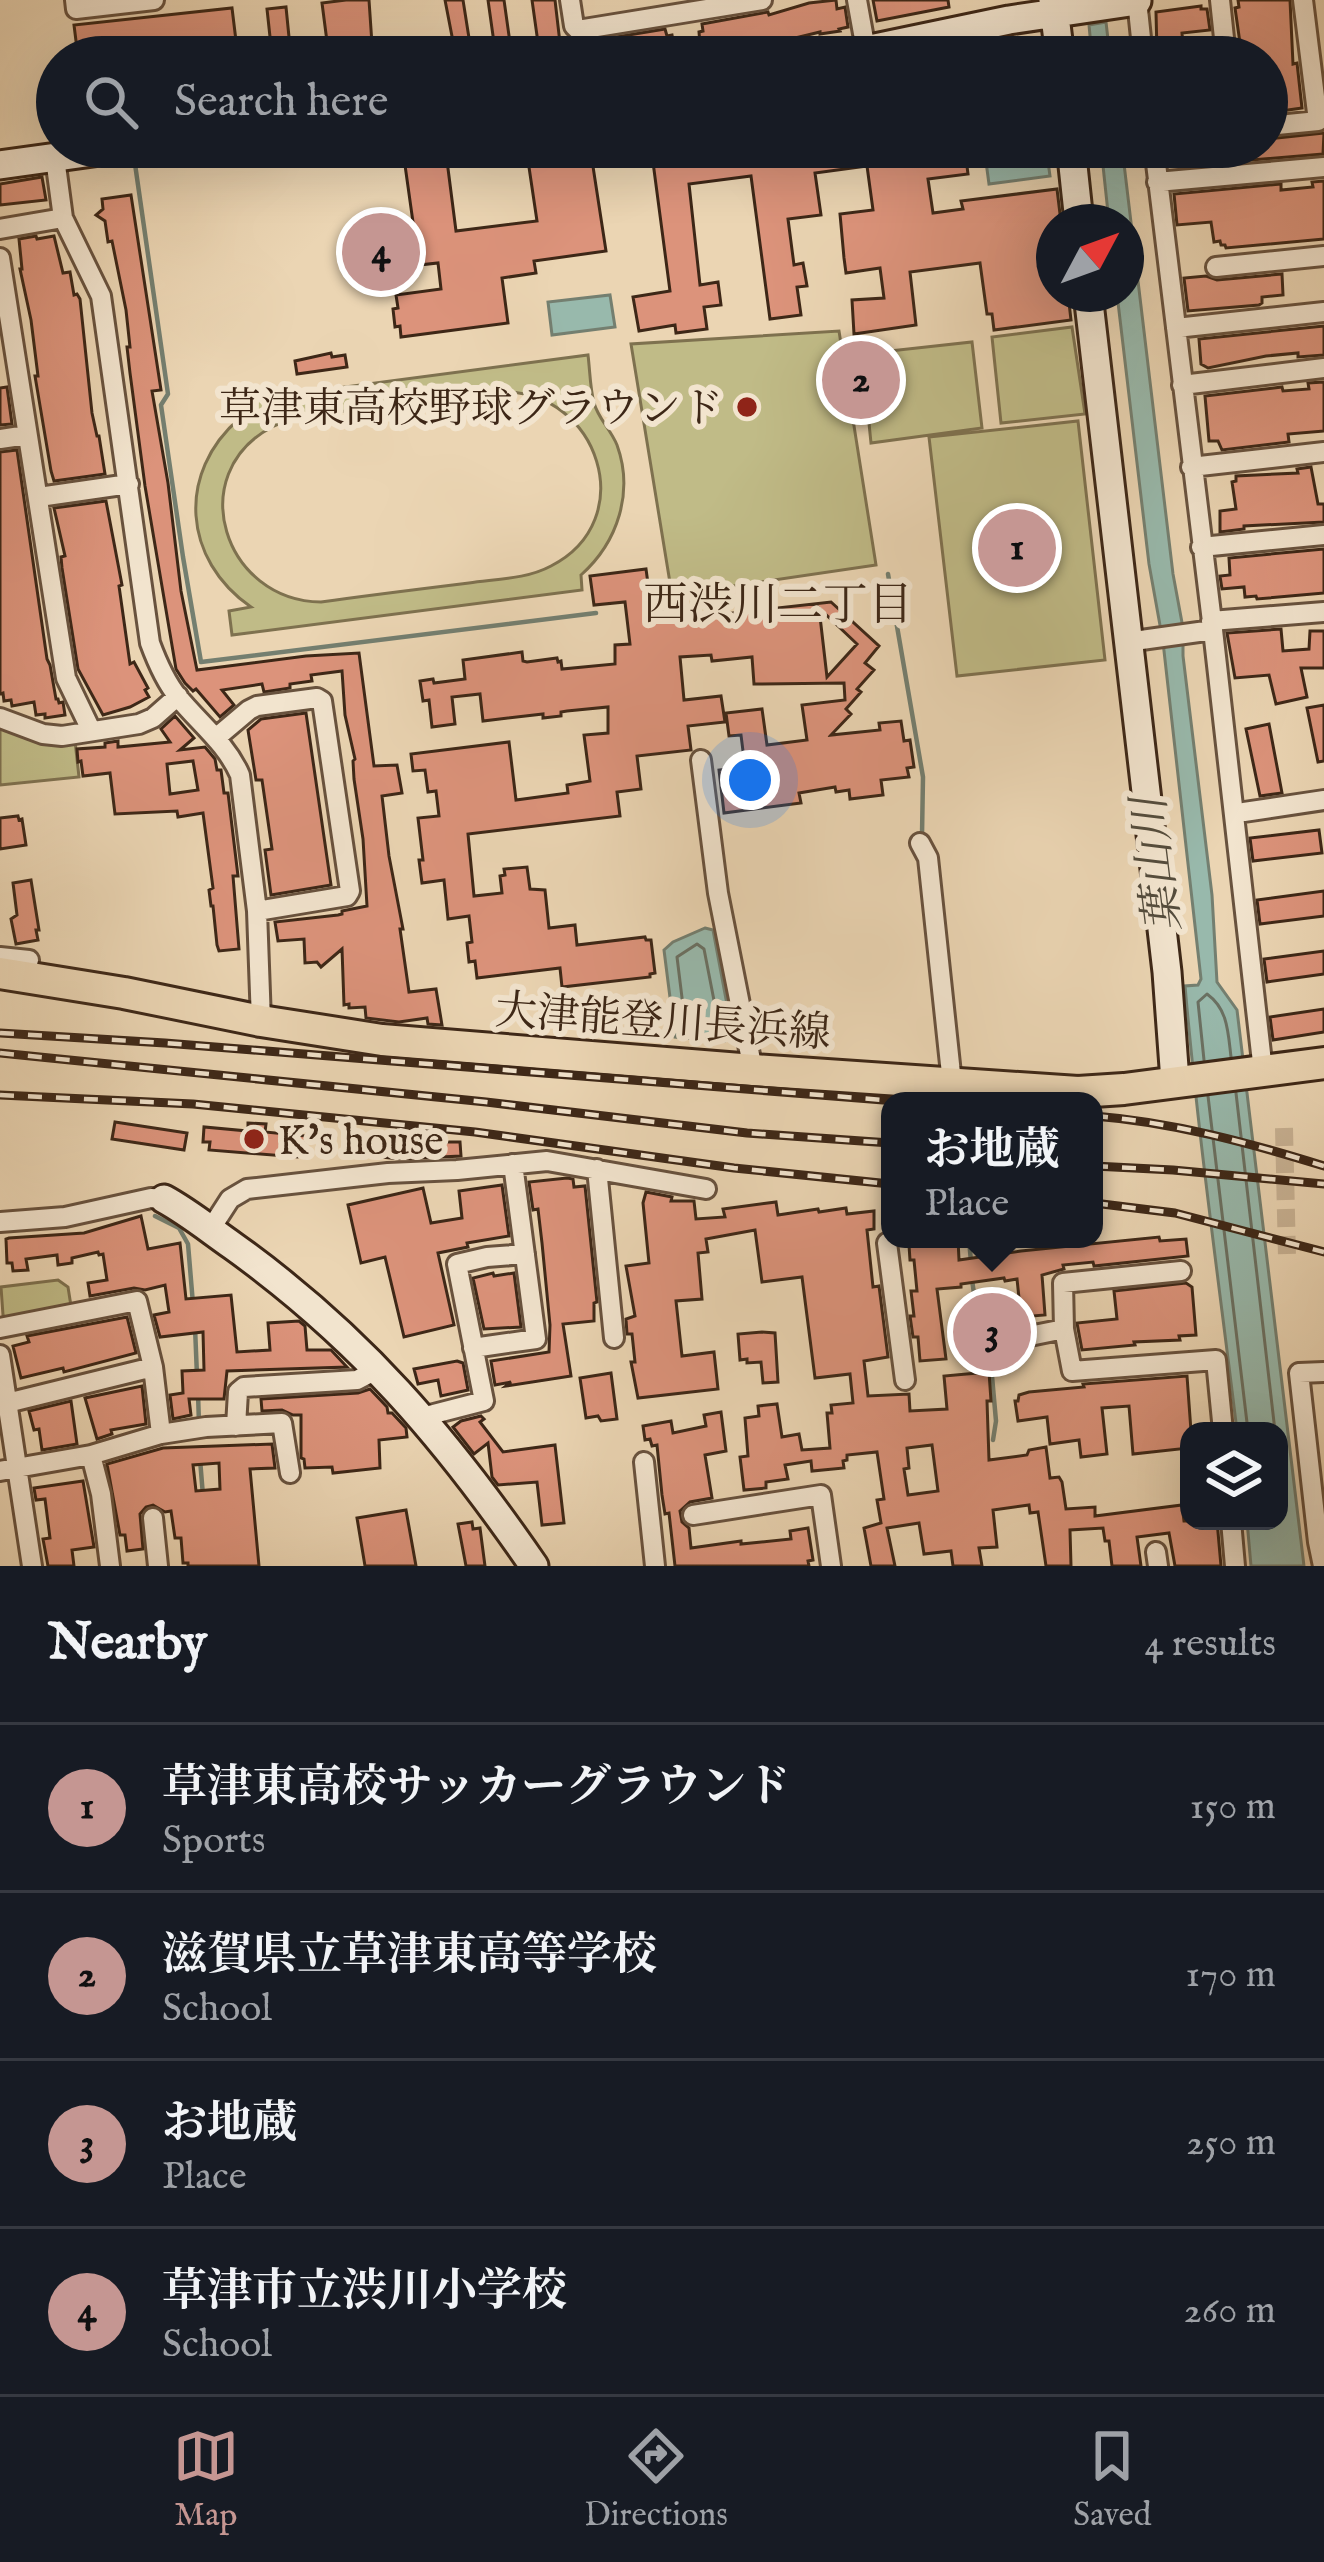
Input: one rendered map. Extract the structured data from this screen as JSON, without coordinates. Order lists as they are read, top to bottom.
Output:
{
  "streets": {
    "main road": ["大津能登川長浜線"]
  },
  "districts": ["西渋川二丁目"],
  "water": ["葉山川"],
  "places": ["草津東高校野球グラウンド", "K's house"],
  "north": "top right",
  "page": {
    "search": "Search here",
    "pins": [
      "4",
      "2",
      "1",
      "3"
    ],
    "popup": ["お地蔵", "Place"],
    "heading": ["Nearby", "4 results"],
    "list": [
      {
        "mark": "1",
        "name": "草津東高校サッカーグラウンド",
        "note": "Sports",
        "value": "150 m"
      },
      {
        "mark": "2",
        "name": "滋賀県立草津東高等学校",
        "note": "School",
        "value": "170 m"
      },
      {
        "mark": "3",
        "name": "お地蔵",
        "note": "Place",
        "value": "250 m"
      },
      {
        "mark": "4",
        "name": "草津市立渋川小学校",
        "note": "School",
        "value": "260 m"
      }
    ],
    "nav": ["Map", "Directions", "Saved"]
  }
}
